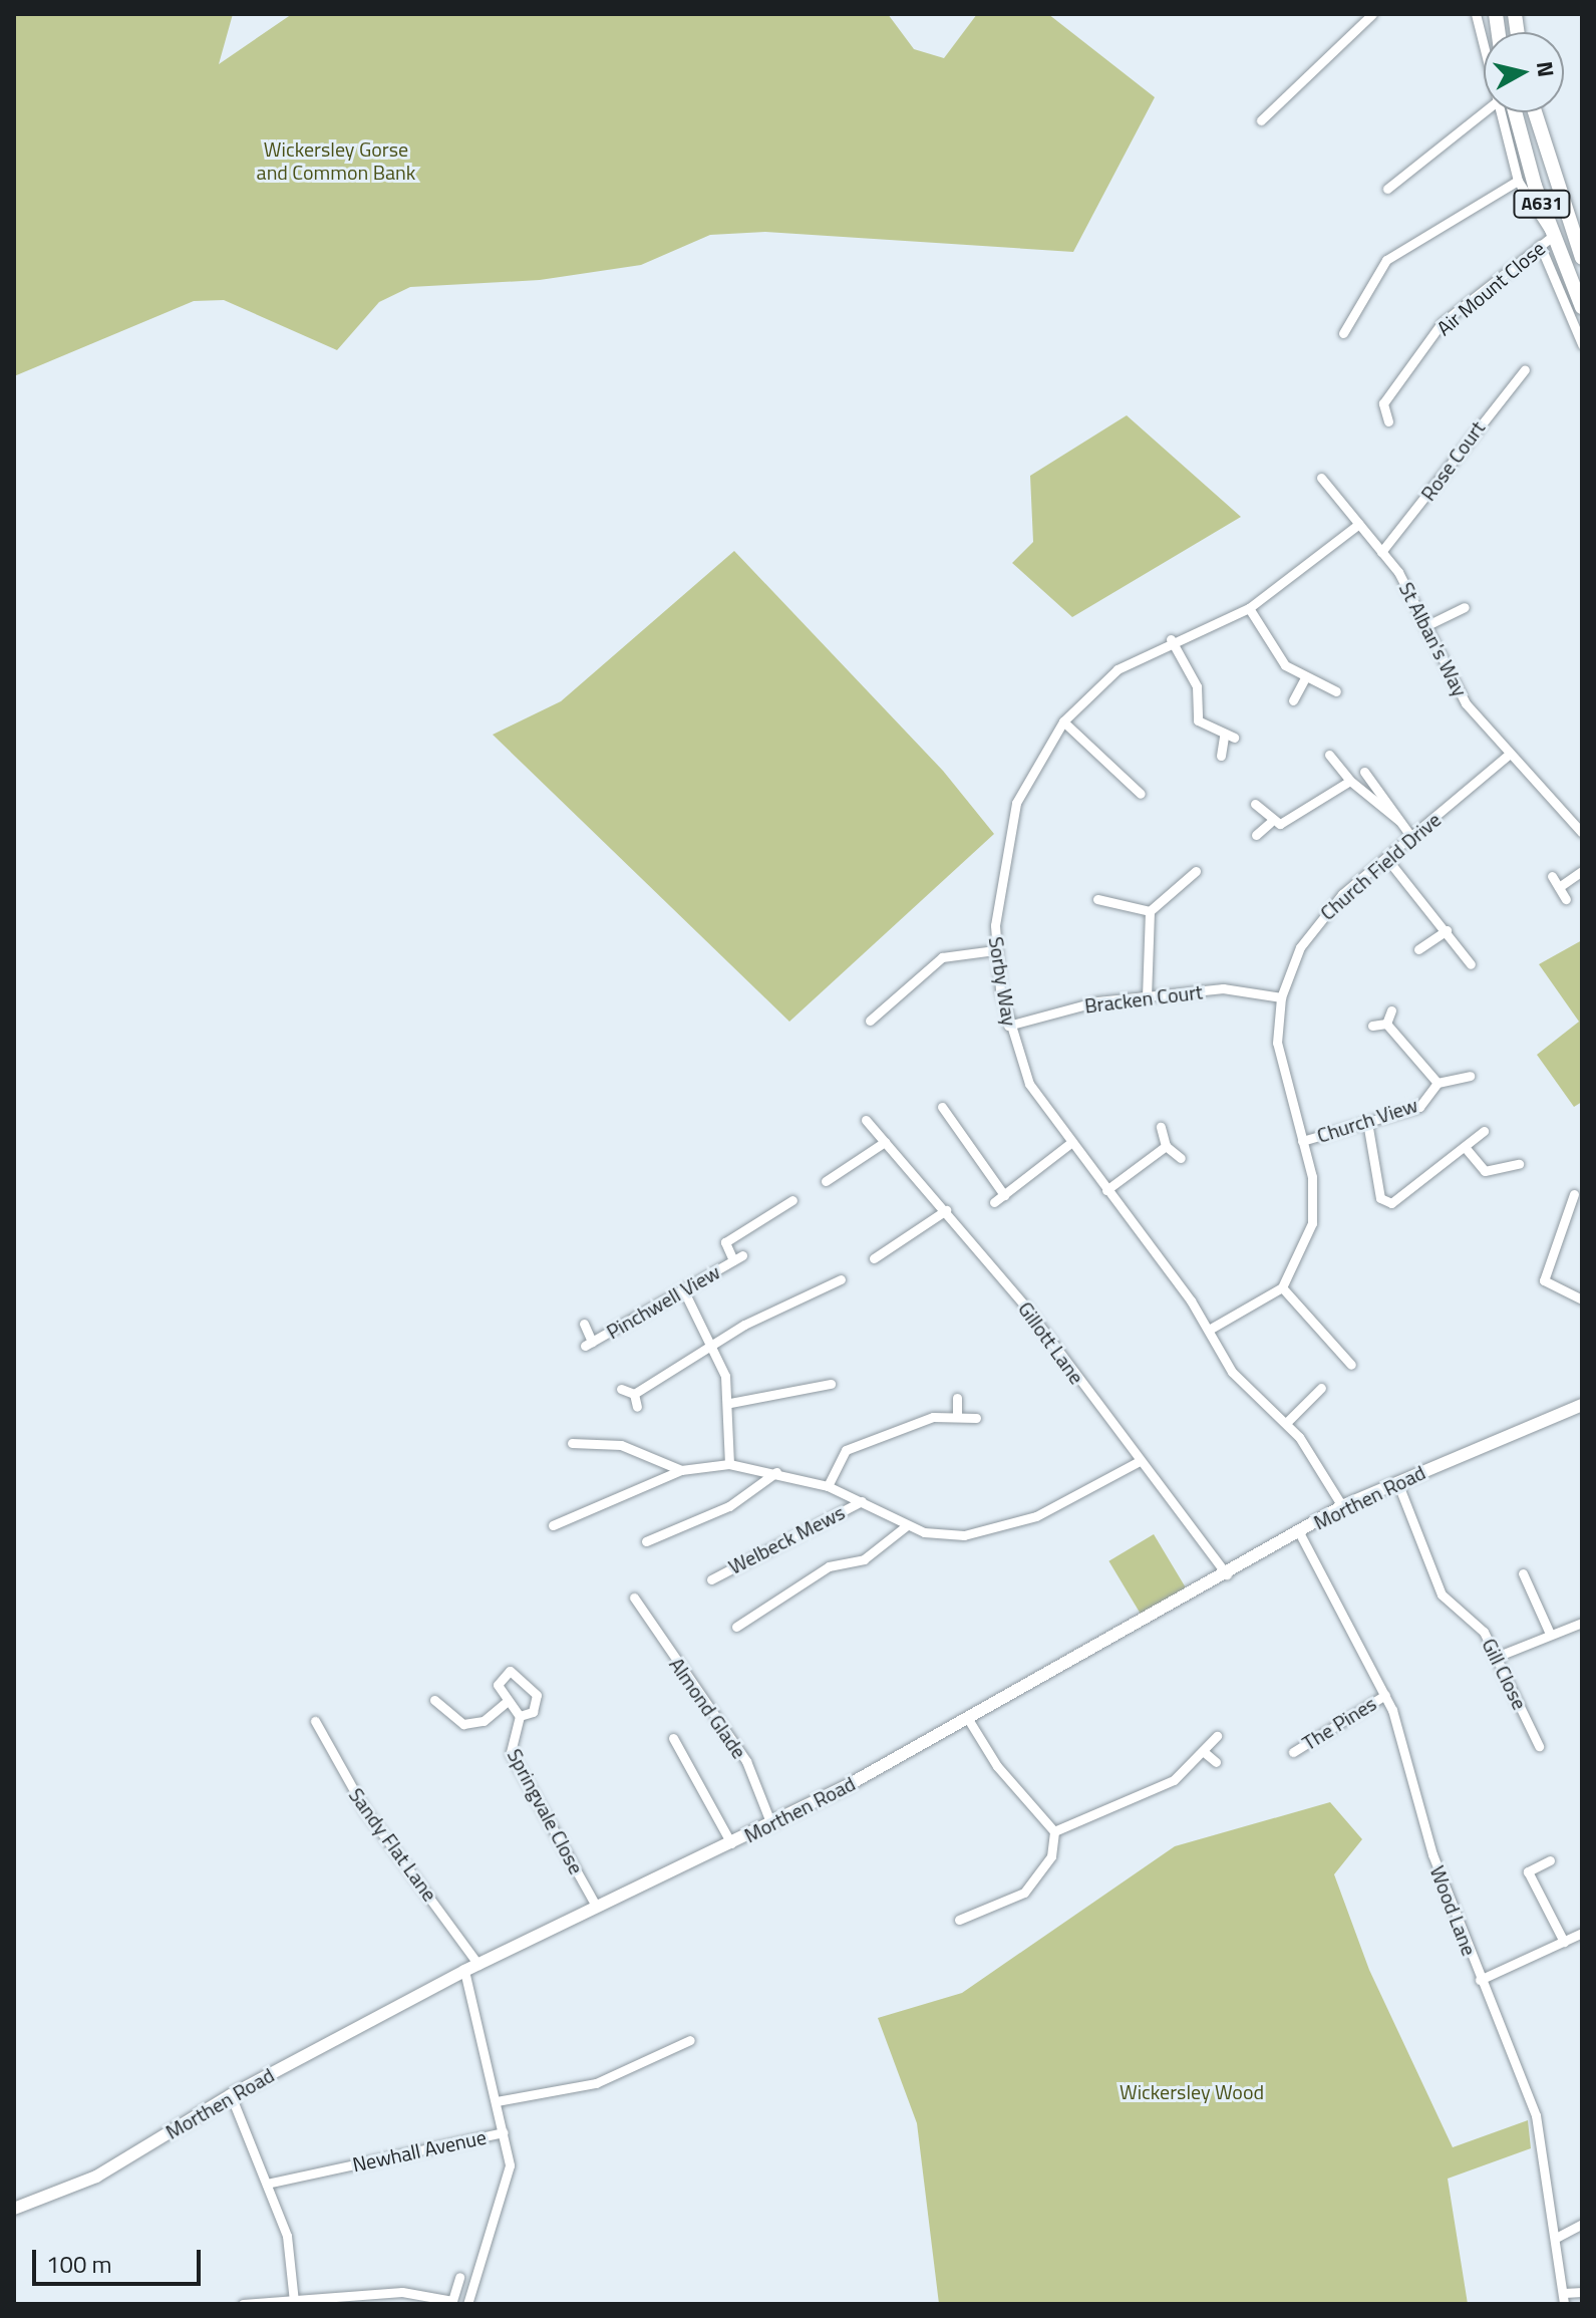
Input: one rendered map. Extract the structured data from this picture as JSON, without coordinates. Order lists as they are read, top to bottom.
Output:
{
  "streets": {
    "main road": ["A631", "Morthen Road"],
    "street": [
      "Air Mount Close",
      "Rose Court",
      "St Alban's Way",
      "Church Field Drive",
      "Sorby Way",
      "Bracken Court",
      "Church View",
      "Pinchwell View",
      "Gillott Lane",
      "Welbeck Mews",
      "Gill Close",
      "Almond Glade",
      "The Pines",
      "Springvale Close",
      "Sandy Flat Lane",
      "Wood Lane",
      "Newhall Avenue"
    ]
  },
  "crossings": [
    ["A631", "Air Mount Close"],
    ["Rose Court", "St Alban's Way"],
    ["St Alban's Way", "Church Field Drive"],
    ["St Alban's Way", "Sorby Way"],
    ["Church Field Drive", "Bracken Court"],
    ["Church Field Drive", "Church View"],
    ["Sorby Way", "Bracken Court"],
    ["Sorby Way", "Morthen Road"],
    ["Gillott Lane", "Morthen Road"],
    ["Morthen Road", "Gill Close"],
    ["Morthen Road", "Almond Glade"],
    ["Morthen Road", "Springvale Close"],
    ["Morthen Road", "Sandy Flat Lane"],
    ["Morthen Road", "Wood Lane"],
    ["Morthen Road", "Newhall Avenue"],
    ["The Pines", "Wood Lane"]
  ],
  "parks": ["Wickersley Gorse and Common Bank", "Wickersley Wood"],
  "scale_bar": "100 m",
  "north": "right"
}
